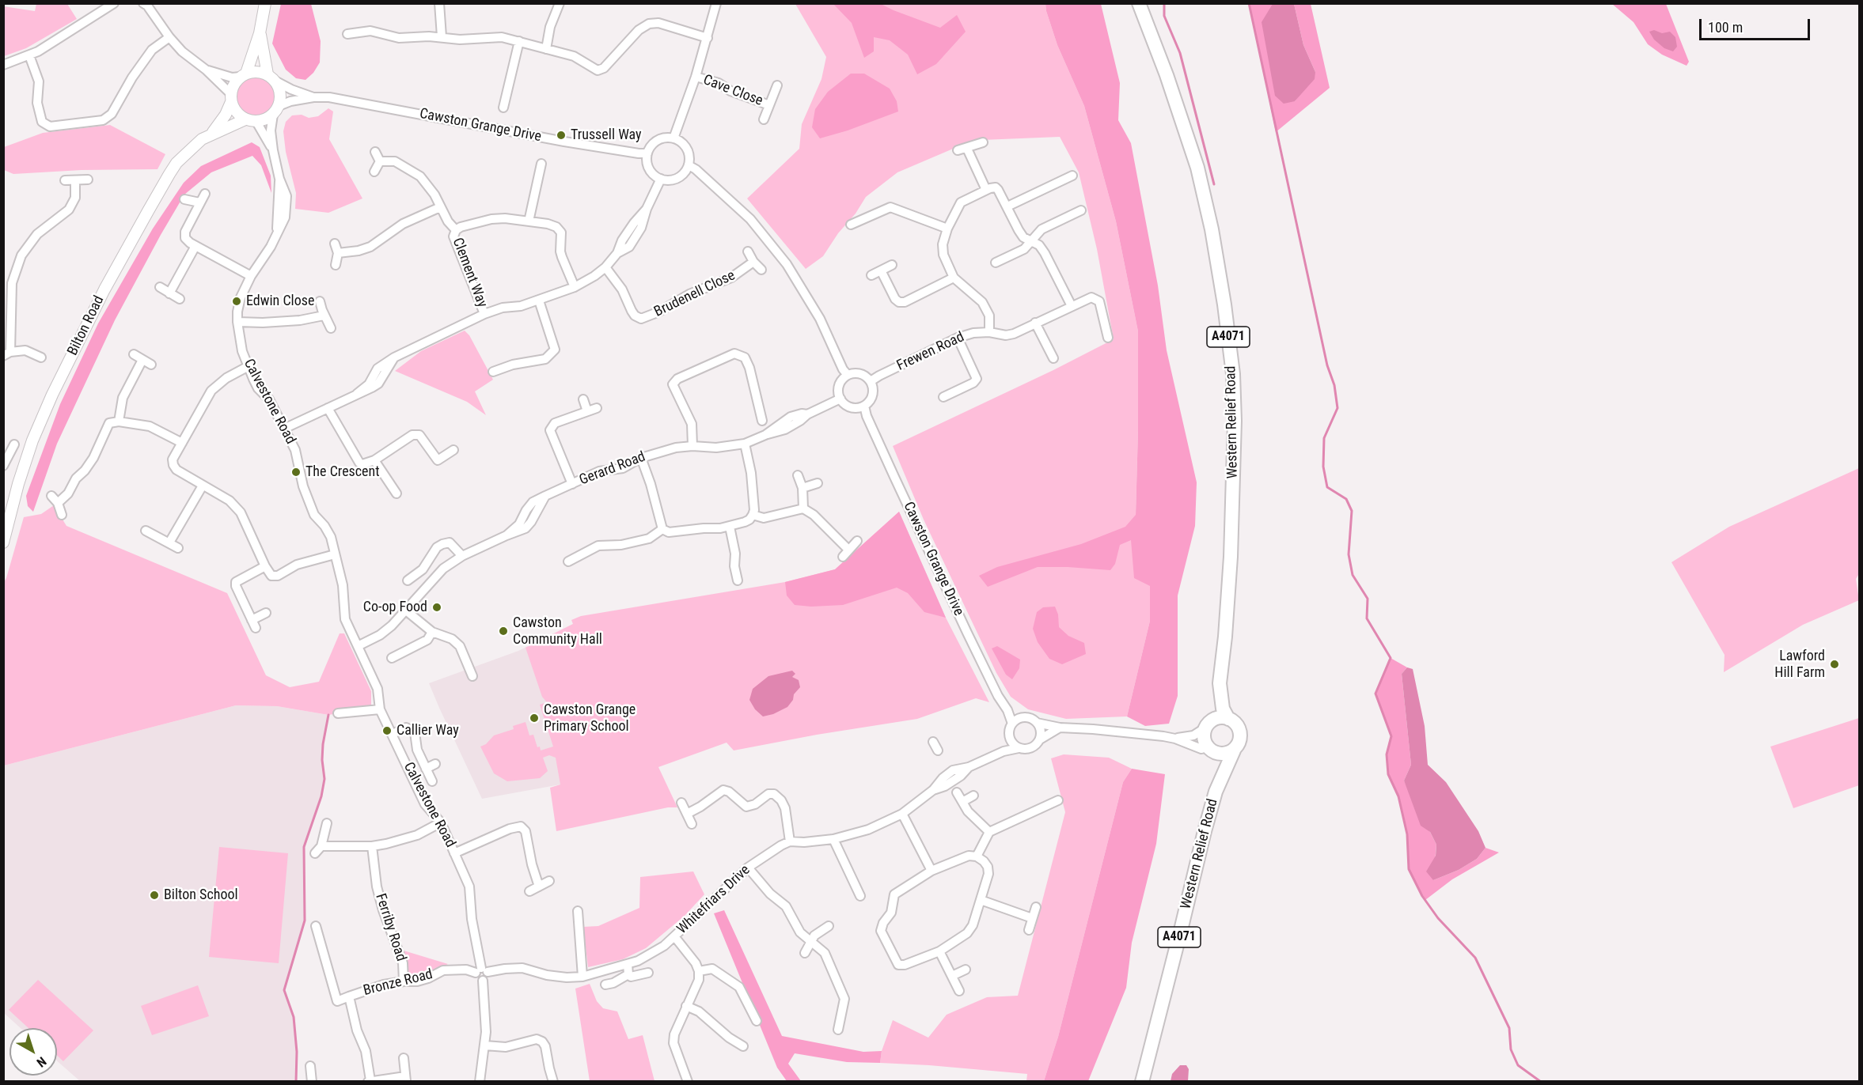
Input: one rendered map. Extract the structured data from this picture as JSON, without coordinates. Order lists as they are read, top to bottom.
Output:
{
  "streets": {
    "highway": ["A4071", "Western Relief Road"],
    "main road": ["Bilton Road"],
    "street": [
      "Cave Close",
      "Cawston Grange Drive",
      "Clement Way",
      "Brudenell Close",
      "Frewen Road",
      "Calvestone Road",
      "Gerard Road",
      "Whitefriars Drive",
      "Ferriby Road",
      "Bronze Road"
    ]
  },
  "crossings": [
    ["Cawston Grange Drive", "Bilton Road"],
    ["Cawston Grange Drive", "Frewen Road"],
    ["Cawston Grange Drive", "Calvestone Road"],
    ["Cawston Grange Drive", "Gerard Road"],
    ["Bilton Road", "Calvestone Road"],
    ["A4071", "Western Relief Road"],
    ["Frewen Road", "Gerard Road"],
    ["Calvestone Road", "Gerard Road"],
    ["Calvestone Road", "Whitefriars Drive"],
    ["Calvestone Road", "Bronze Road"],
    ["Whitefriars Drive", "Bronze Road"],
    ["Ferriby Road", "Bronze Road"]
  ],
  "places": [
    "Trussell Way",
    "Edwin Close",
    "The Crescent",
    "Co-op Food",
    "Cawston Community Hall",
    "Lawford Hill Farm",
    "Cawston Grange Primary School",
    "Callier Way",
    "Bilton School"
  ],
  "scale_bar": "100 m",
  "north": "bottom right"
}
